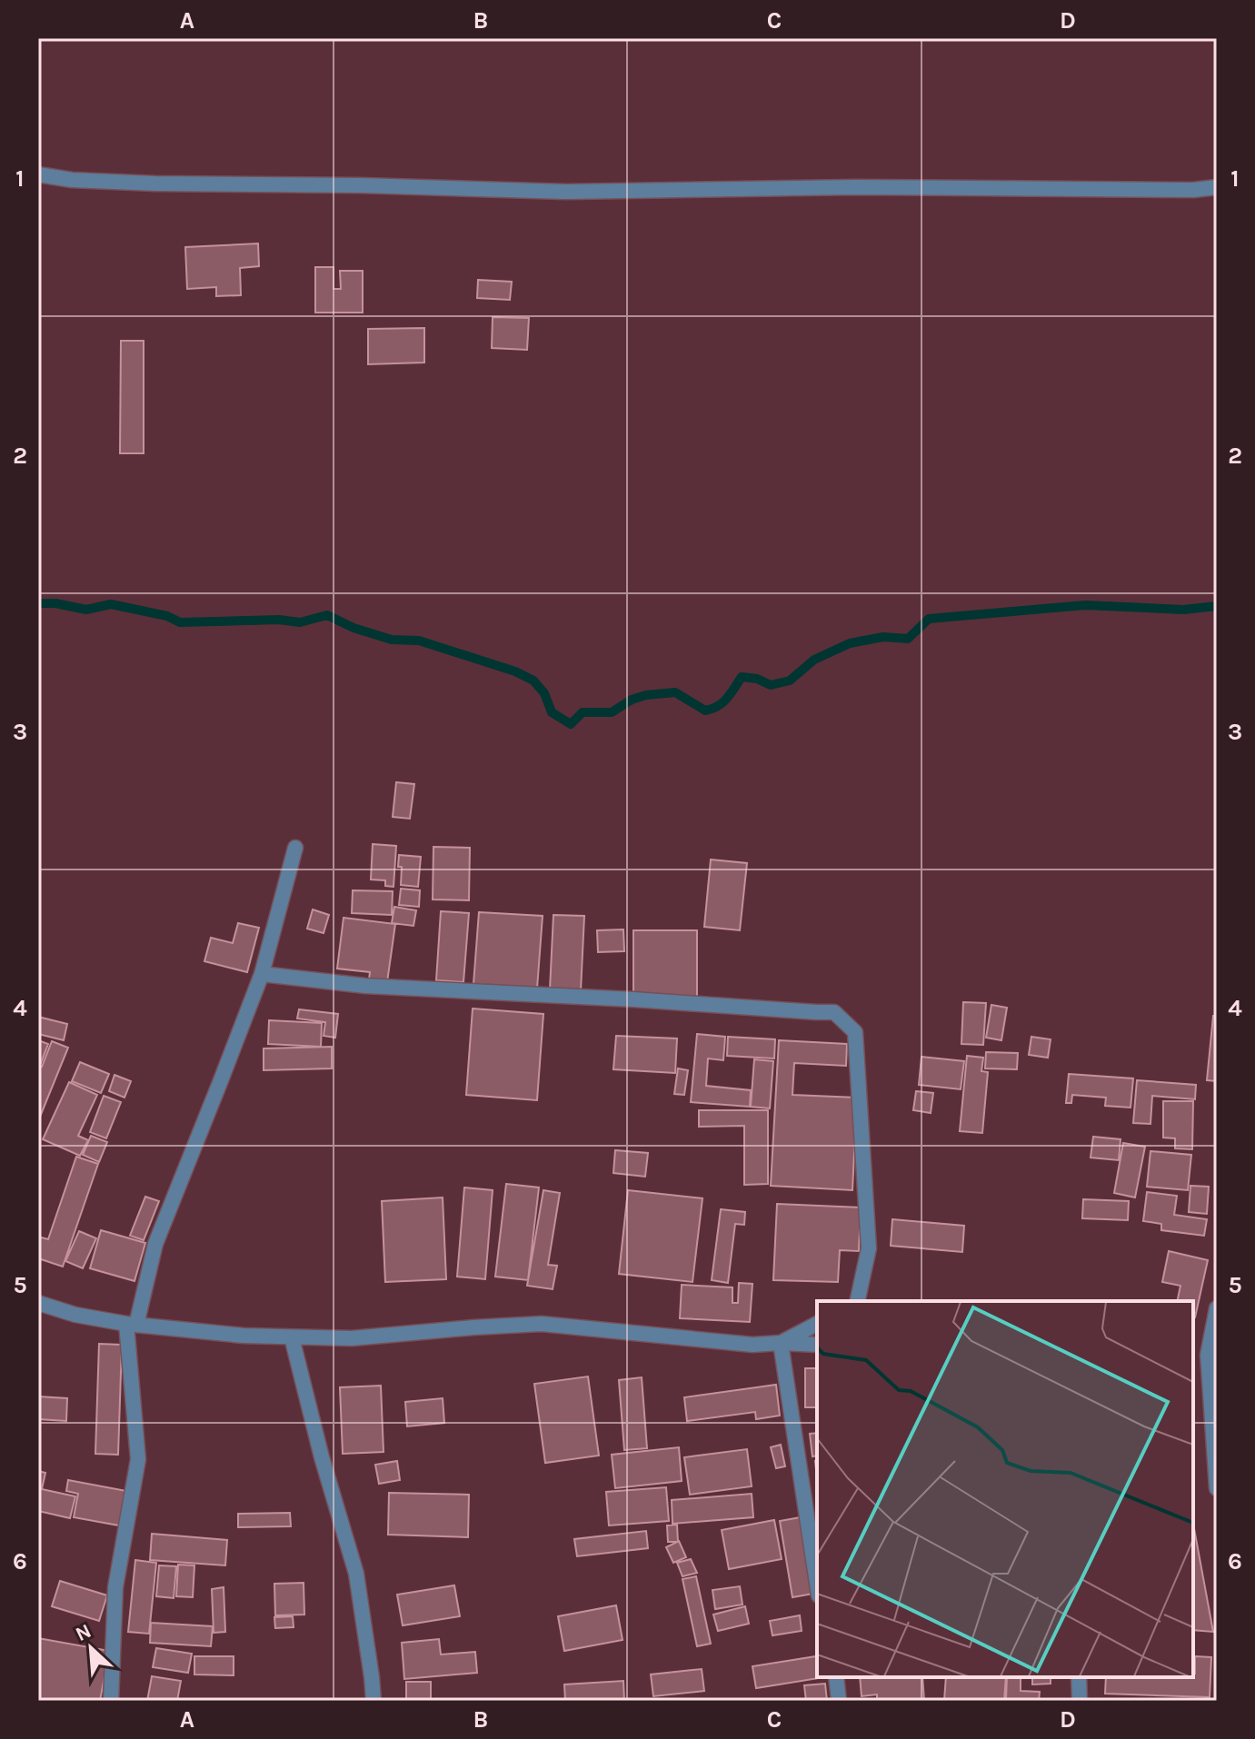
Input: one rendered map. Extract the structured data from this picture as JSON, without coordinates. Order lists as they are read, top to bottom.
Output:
{
  "north": "top left",
  "grid": {
    "columns": [
      "A",
      "B",
      "C",
      "D"
    ],
    "rows": [
      "1",
      "2",
      "3",
      "4",
      "5",
      "6"
    ]
  }
}
